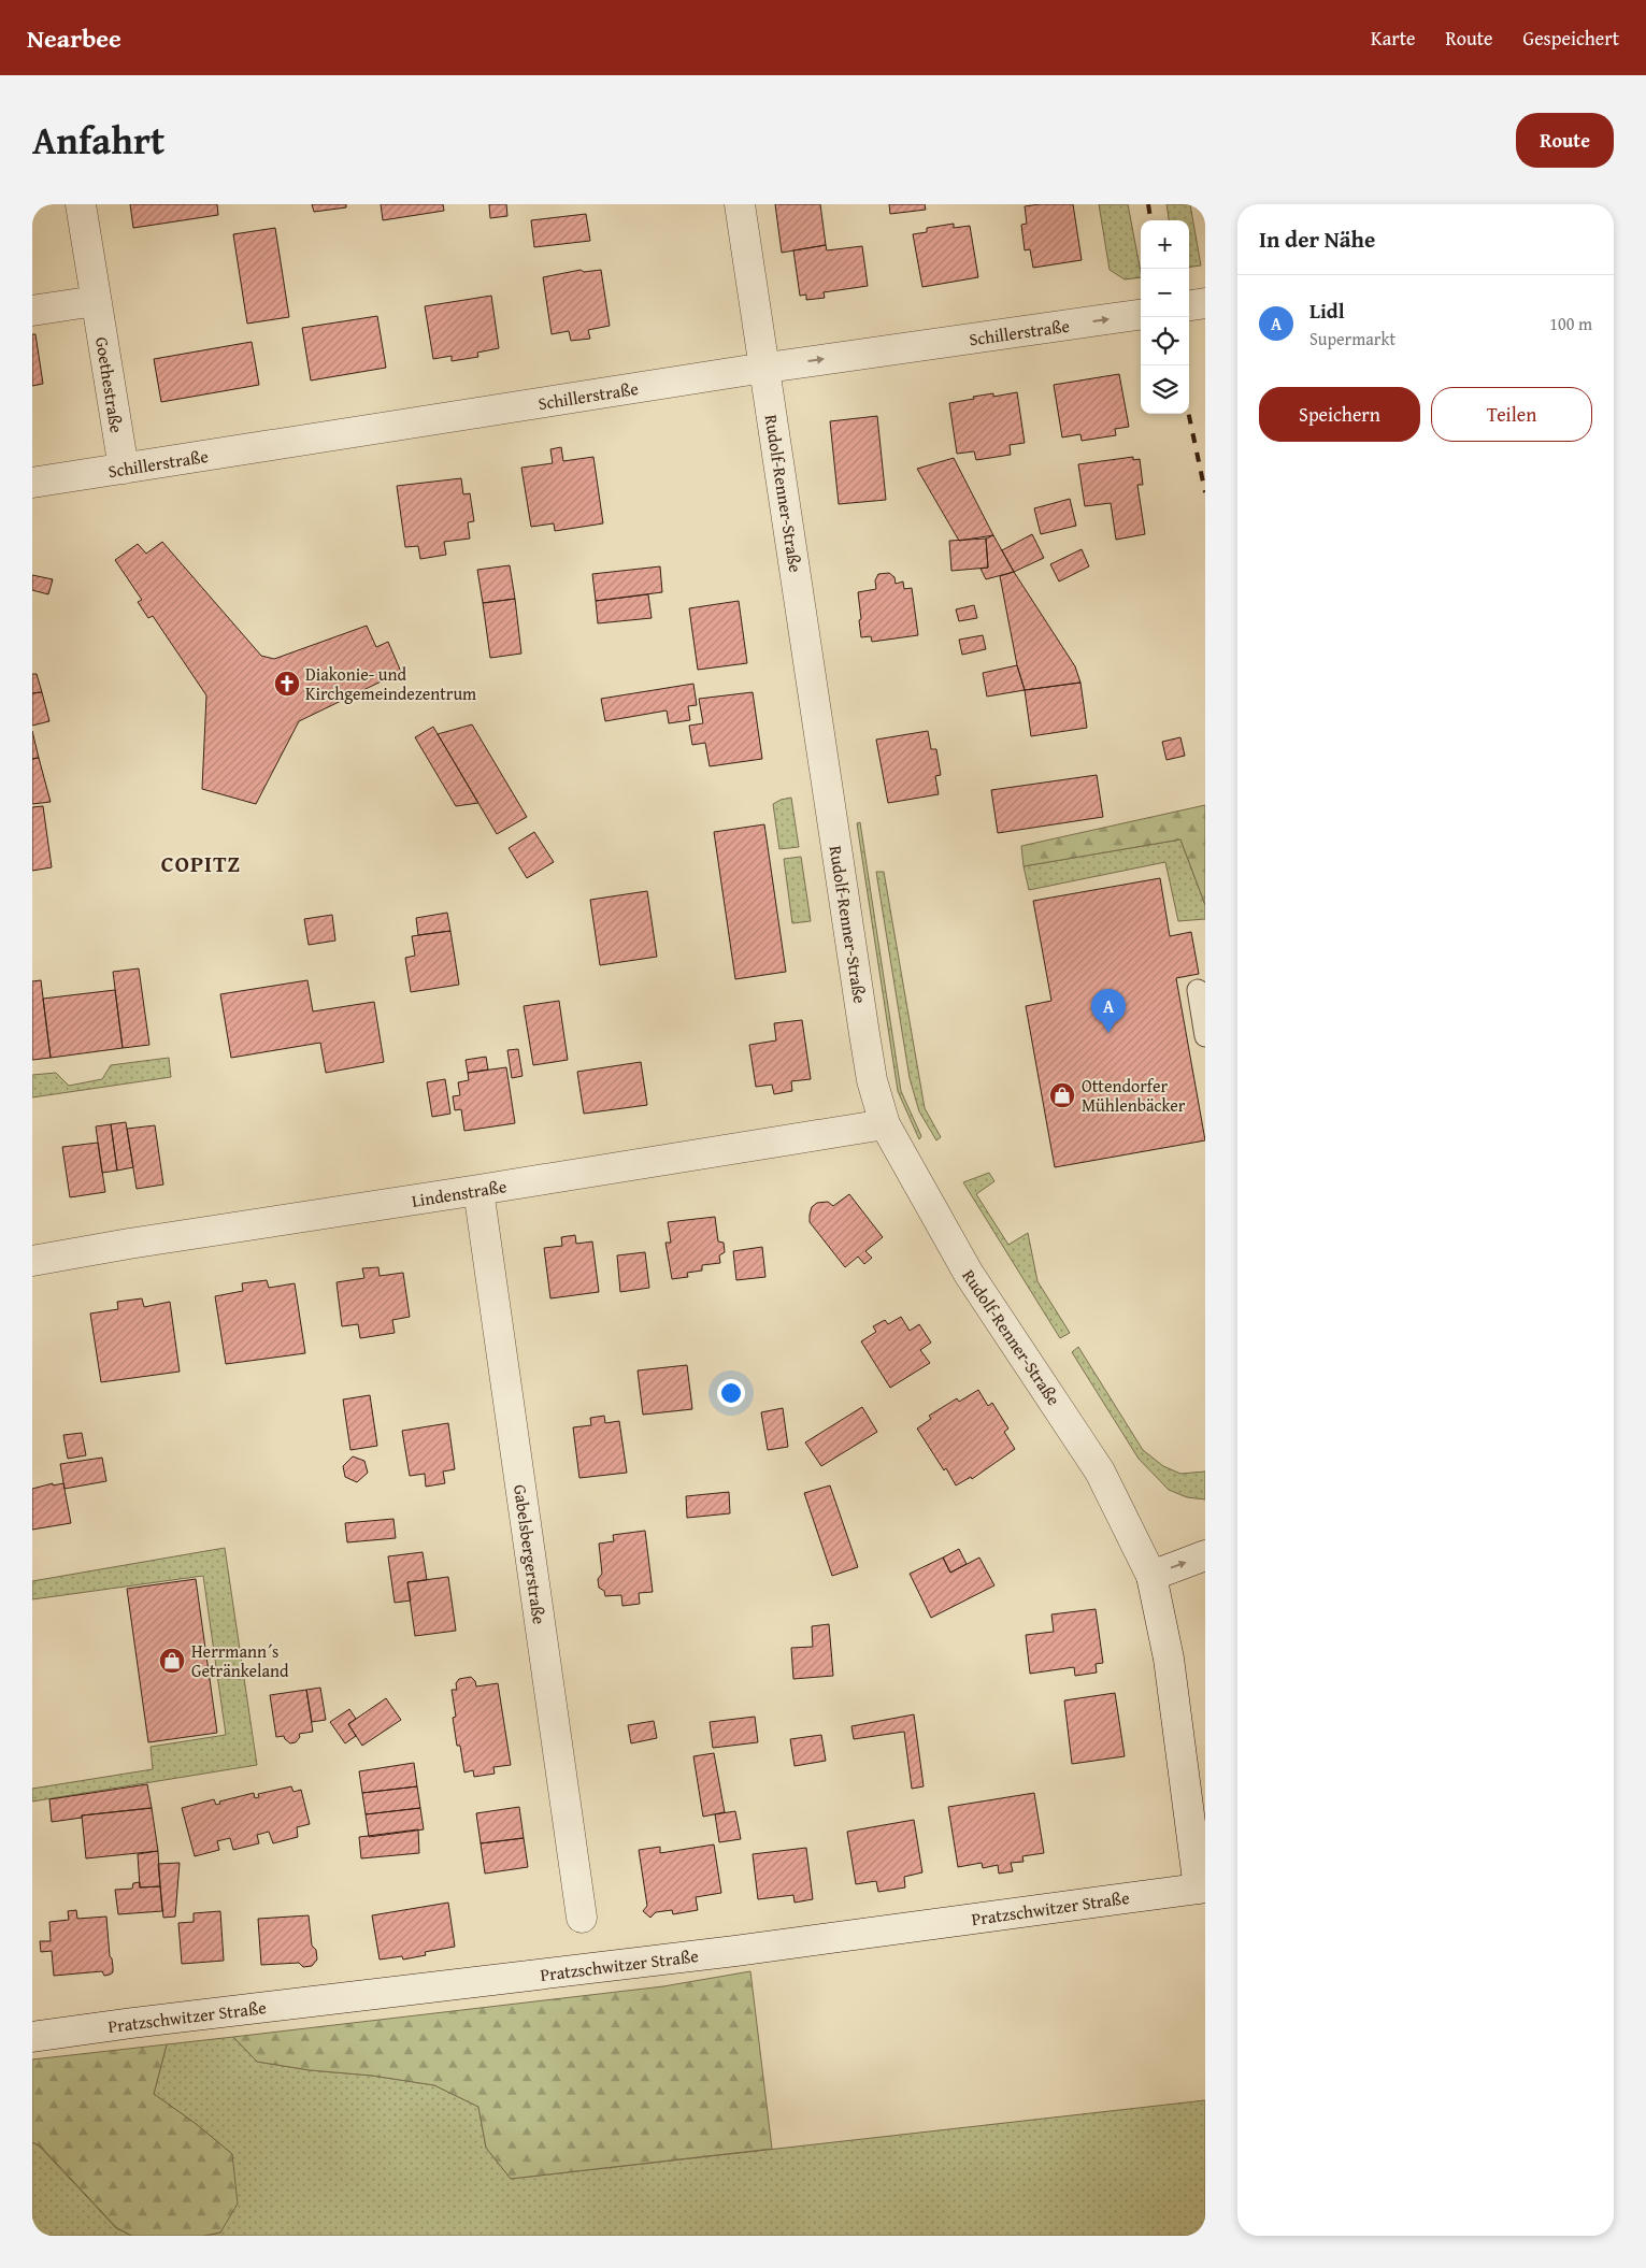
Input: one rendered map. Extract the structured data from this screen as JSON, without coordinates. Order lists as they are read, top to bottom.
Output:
{
  "streets": {
    "street": [
      "Schillerstraße",
      "Goethestraße",
      "Rudolf-Renner-Straße",
      "Lindenstraße",
      "Gabelsbergerstraße",
      "Pratzschwitzer Straße"
    ]
  },
  "crossings": [
    ["Schillerstraße", "Goethestraße"],
    ["Schillerstraße", "Rudolf-Renner-Straße"],
    ["Rudolf-Renner-Straße", "Lindenstraße"],
    ["Rudolf-Renner-Straße", "Pratzschwitzer Straße"],
    ["Lindenstraße", "Gabelsbergerstraße"]
  ],
  "districts": ["COPITZ"],
  "places": {
    "church": ["Diakonie- und Kirchgemeindezentrum"],
    "shop": ["Ottendorfer Mühlenbäcker", "Herrmann´s Getränkeland"]
  },
  "page": {
    "header": "Nearbee",
    "nav": ["Karte", "Route", "Gespeichert"],
    "title": "Anfahrt",
    "buttons": [
      "Route",
      ["Speichern", "Teilen"]
    ],
    "heading": "In der Nähe",
    "map_buttons": ["+", "−"],
    "list": [
      {
        "mark": "A",
        "name": "Lidl",
        "note": "Supermarkt",
        "value": "100 m"
      }
    ],
    "pins": "A"
  }
}
